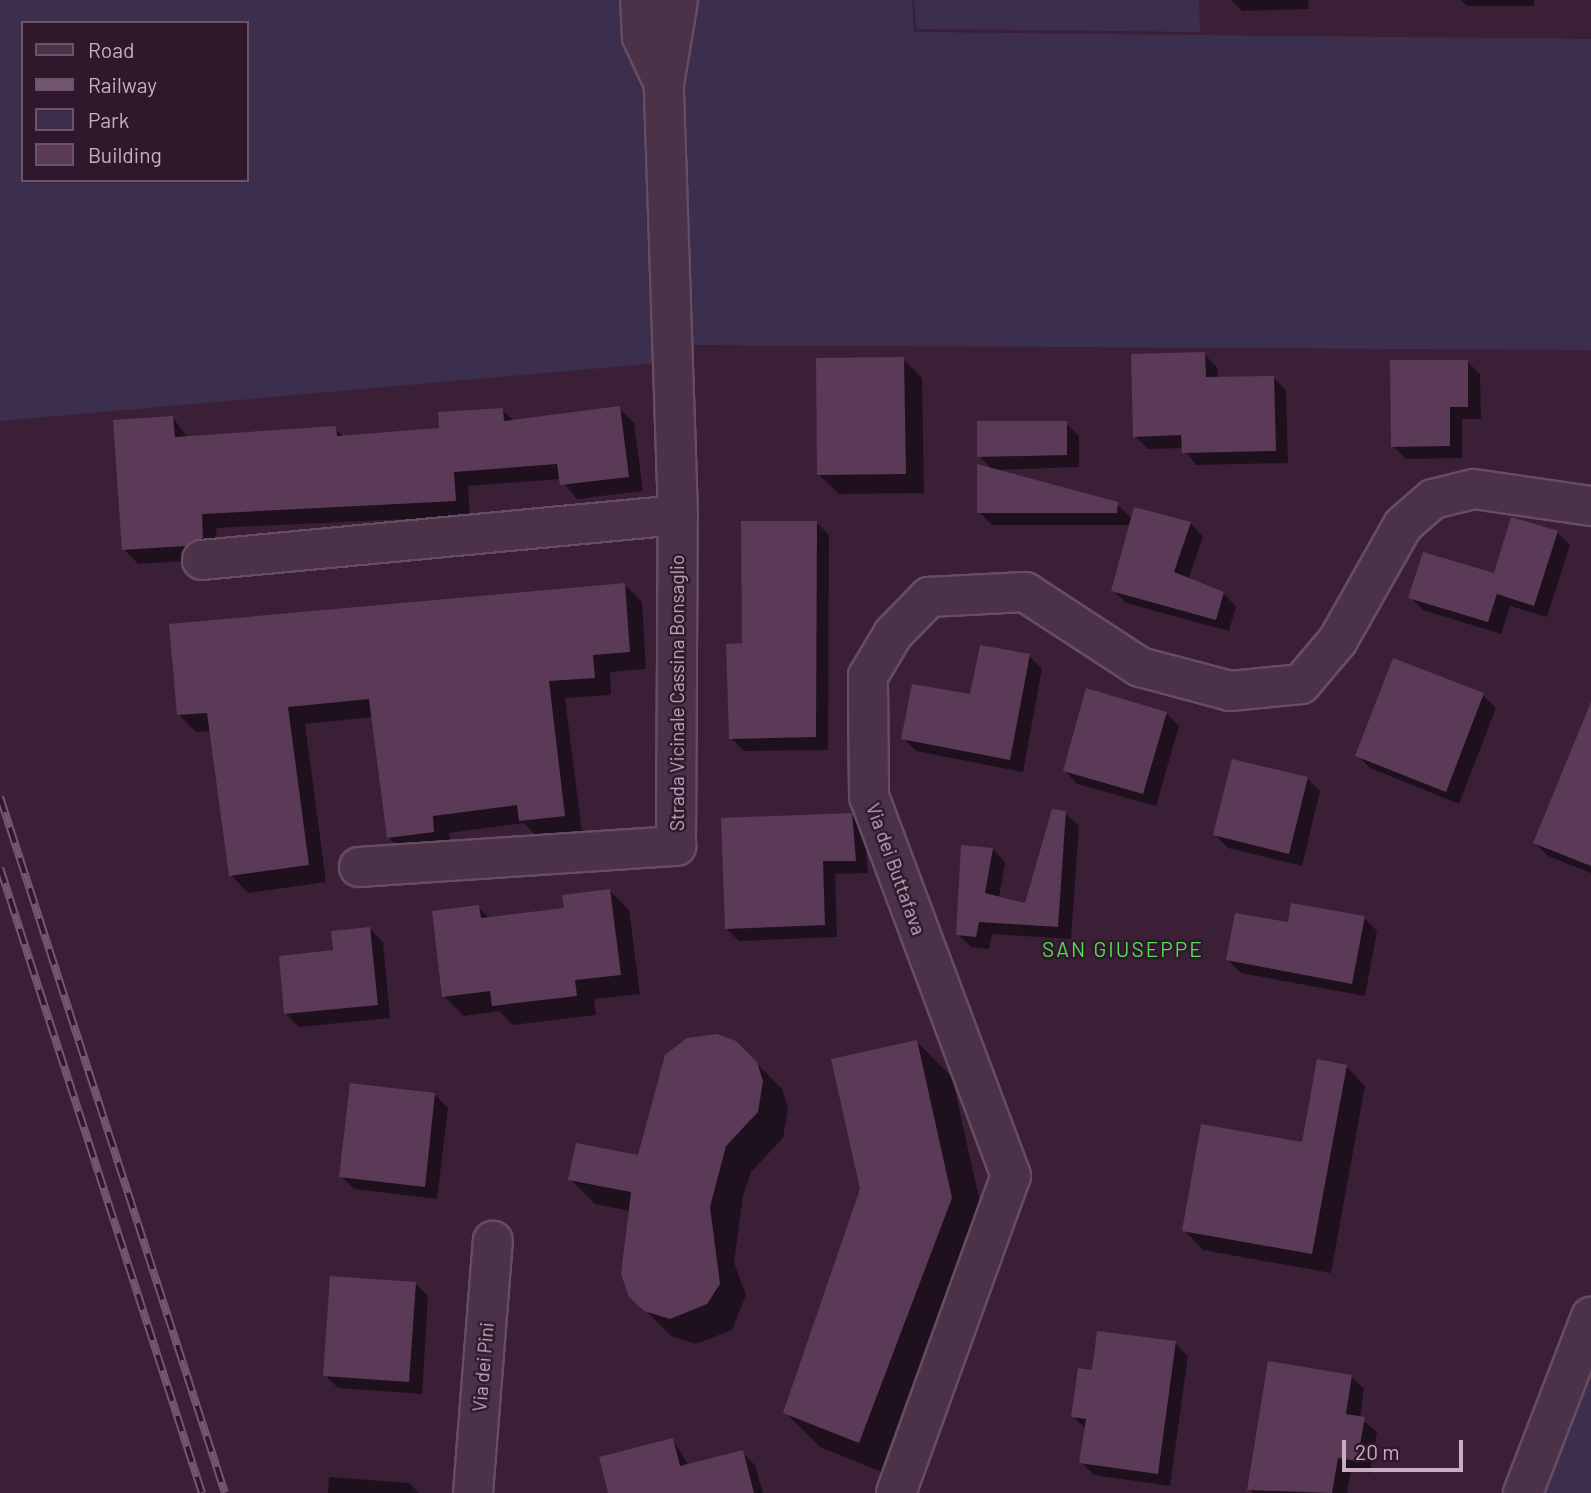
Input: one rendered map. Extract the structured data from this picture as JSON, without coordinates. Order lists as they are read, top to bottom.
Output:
{
  "streets": {
    "street": ["Strada Vicinale Cassina Bonsaglio", "Via dei Buttafava", "Via dei Pini"]
  },
  "districts": ["SAN GIUSEPPE"],
  "legend": [
    "Road",
    "Railway",
    "Park",
    "Building"
  ],
  "scale_bar": "20 m"
}
